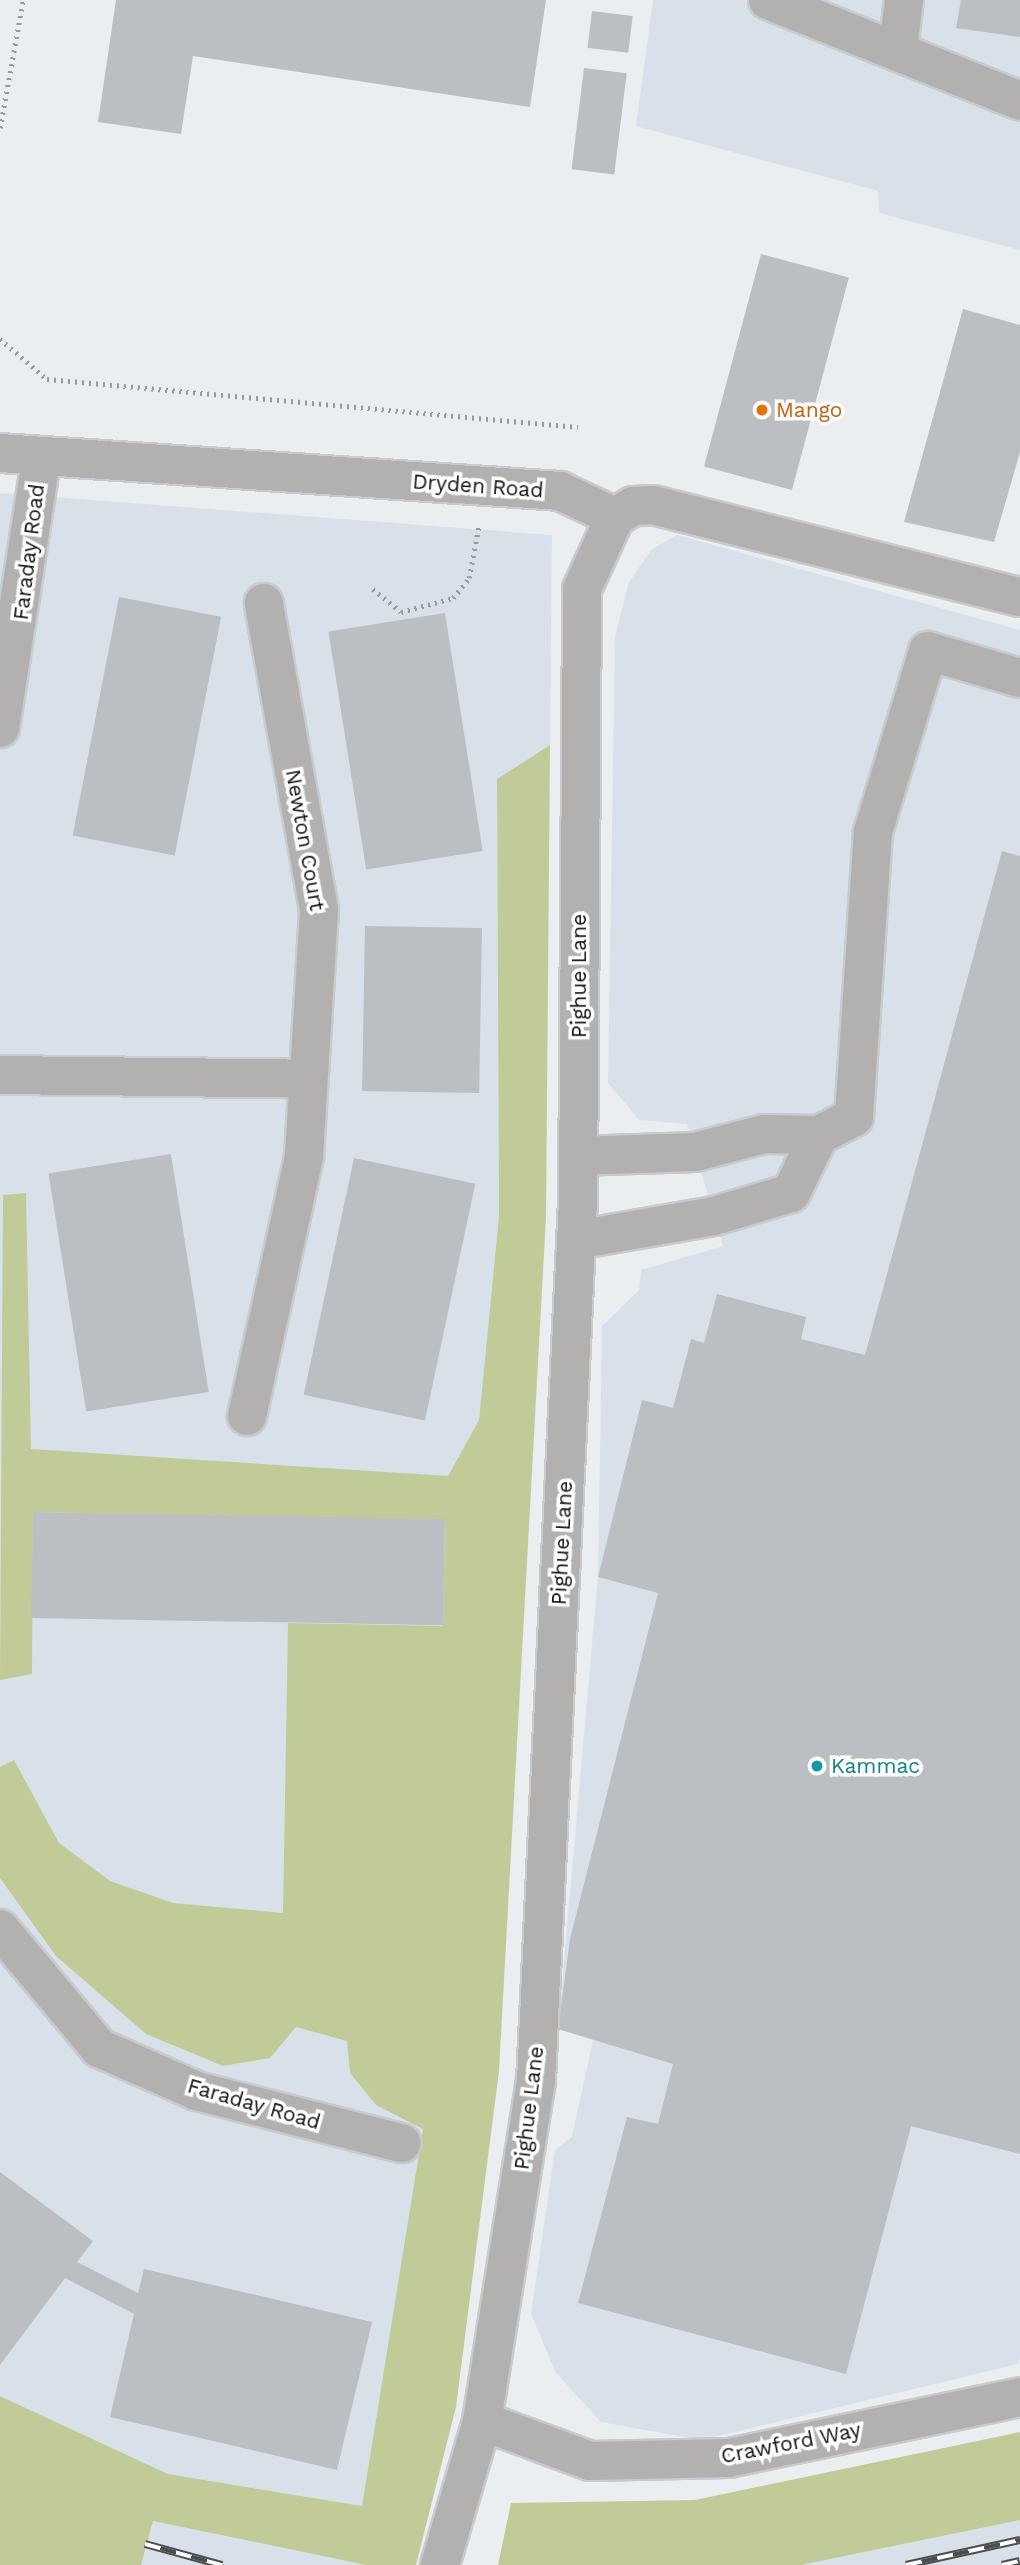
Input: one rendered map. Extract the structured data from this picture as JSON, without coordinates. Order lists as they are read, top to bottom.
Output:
{
  "streets": {
    "street": [
      "Dryden Road",
      "Faraday Road",
      "Newton Court",
      "Pighue Lane",
      "Crawford Way"
    ]
  },
  "crossings": [
    ["Dryden Road", "Faraday Road"],
    ["Dryden Road", "Pighue Lane"],
    ["Pighue Lane", "Crawford Way"]
  ],
  "places": ["Mango", "Kammac"]
}
